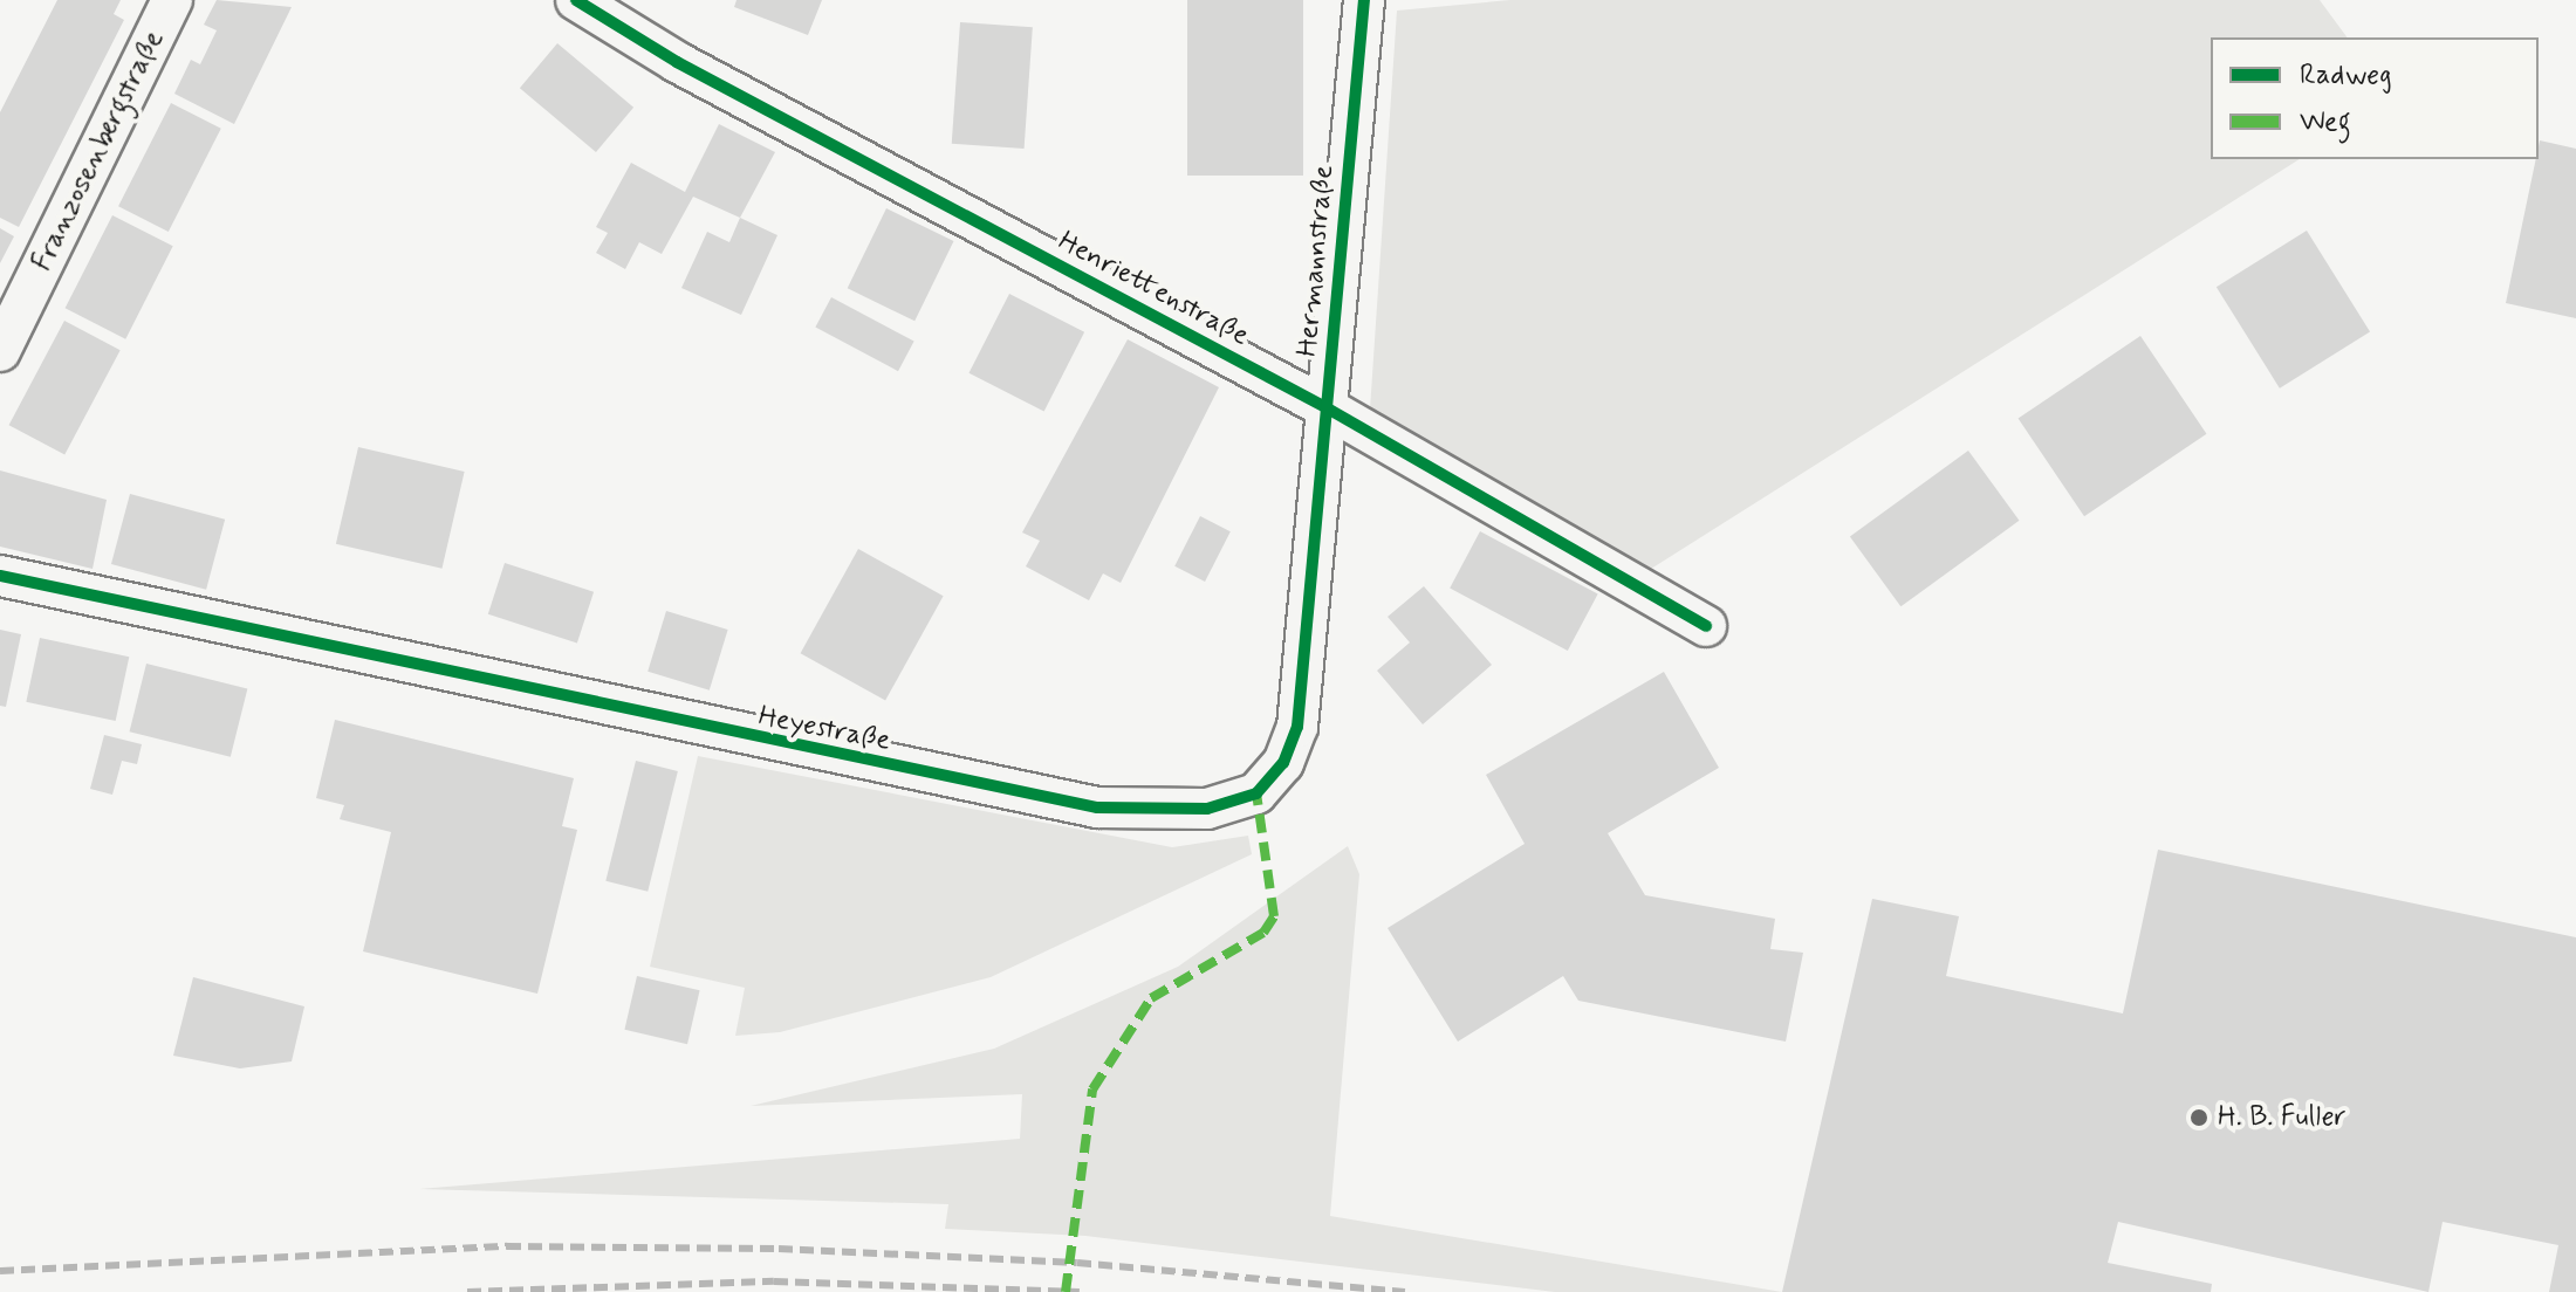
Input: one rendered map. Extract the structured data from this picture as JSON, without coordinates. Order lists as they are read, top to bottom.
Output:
{
  "streets": {
    "street": [
      "Franzosenbergstraße",
      "Hermannstraße",
      "Henriettenstraße",
      "Heyestraße"
    ]
  },
  "crossings": [
    ["Hermannstraße", "Henriettenstraße"],
    ["Hermannstraße", "Heyestraße"]
  ],
  "places": ["H. B. Fuller"],
  "legend": ["Radweg", "Weg"]
}
